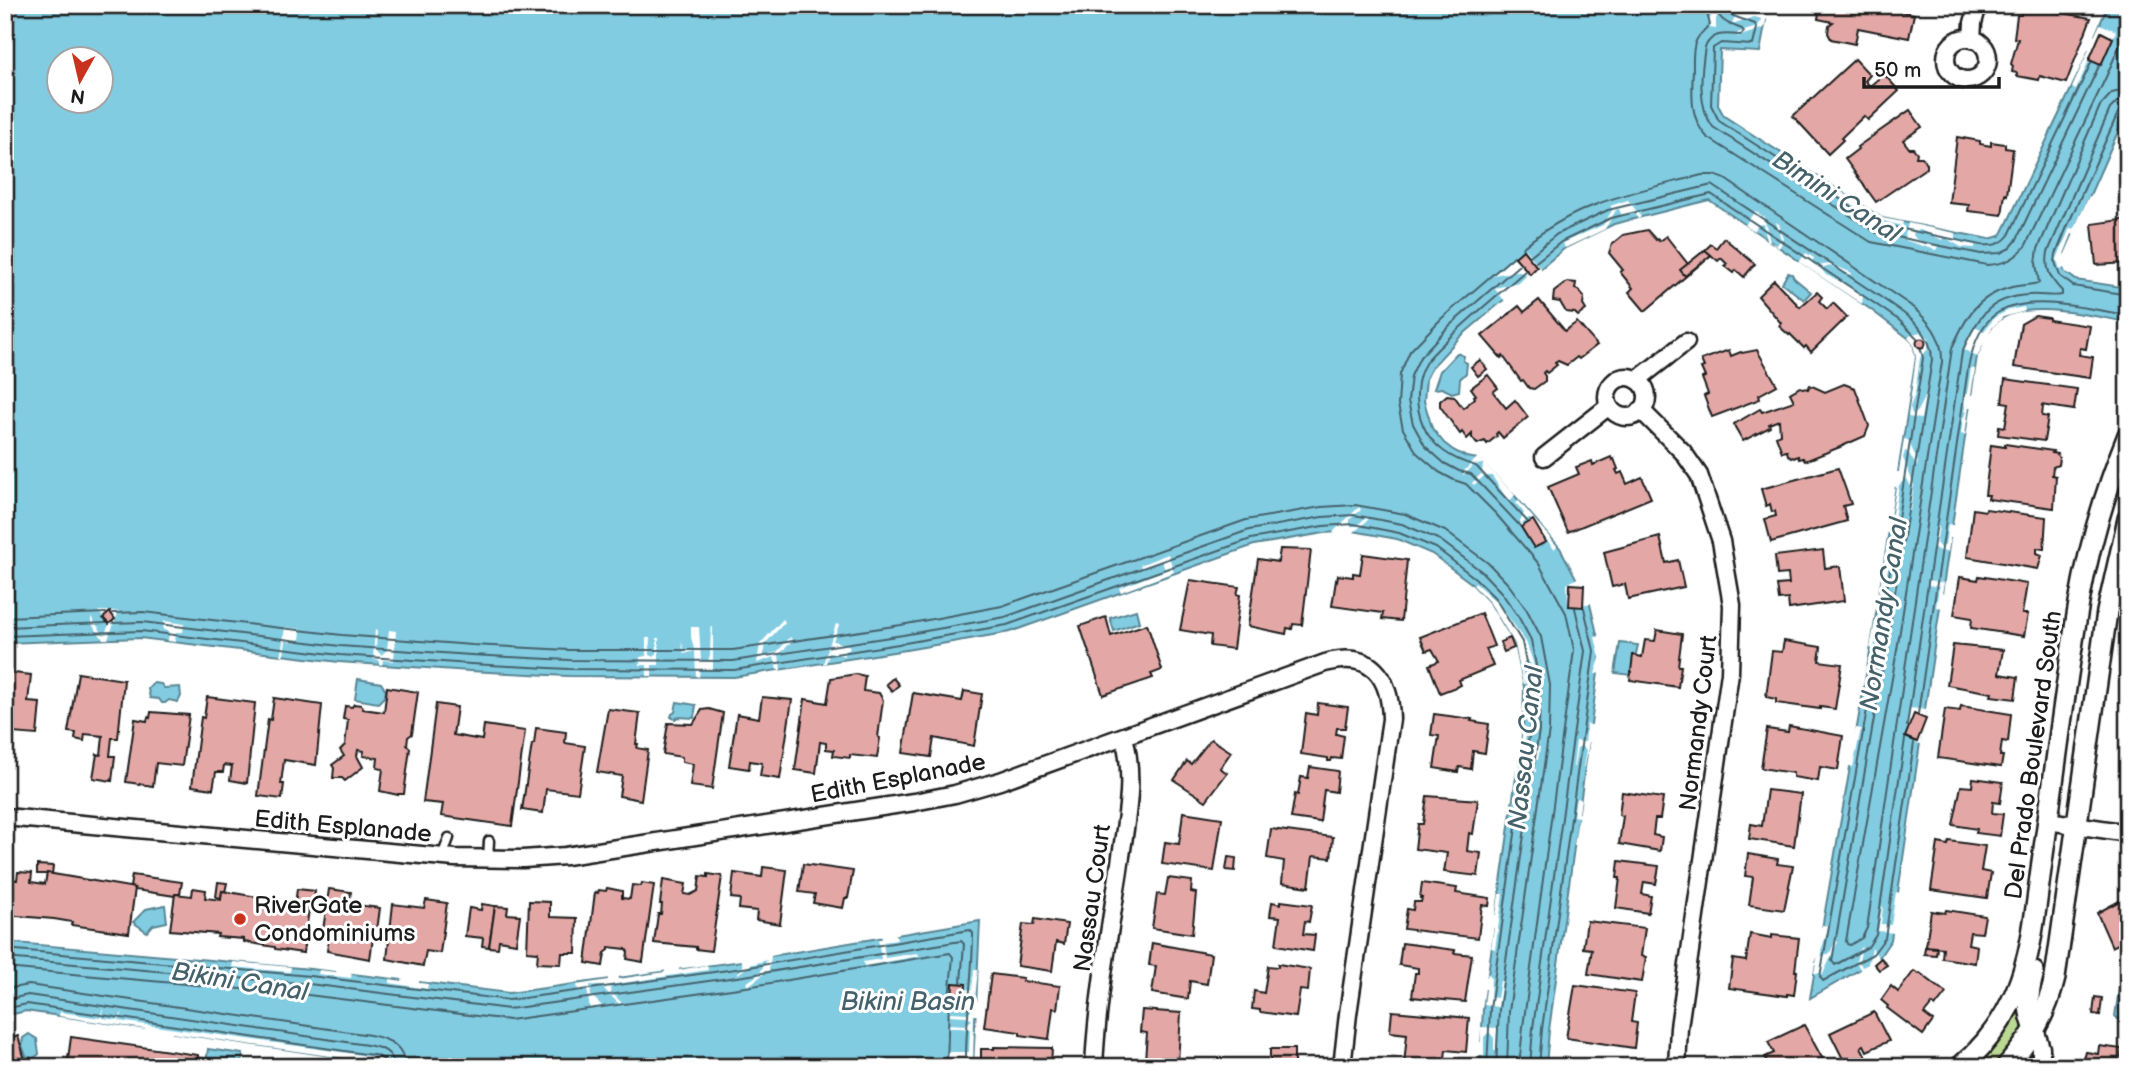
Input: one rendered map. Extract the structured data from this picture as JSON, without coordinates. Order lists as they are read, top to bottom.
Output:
{
  "streets": {
    "street": [
      "Normandy Court",
      "Del Prado Boulevard South",
      "Edith Esplanade",
      "Nassau Court"
    ]
  },
  "crossings": [
    ["Edith Esplanade", "Nassau Court"]
  ],
  "water": [
    "Bimini Canal",
    "Normandy Canal",
    "Nassau Canal",
    "Bikini Canal",
    "Bikini Basin"
  ],
  "places": ["RiverGate Condominiums"],
  "scale_bar": "50 m",
  "north": "bottom"
}
